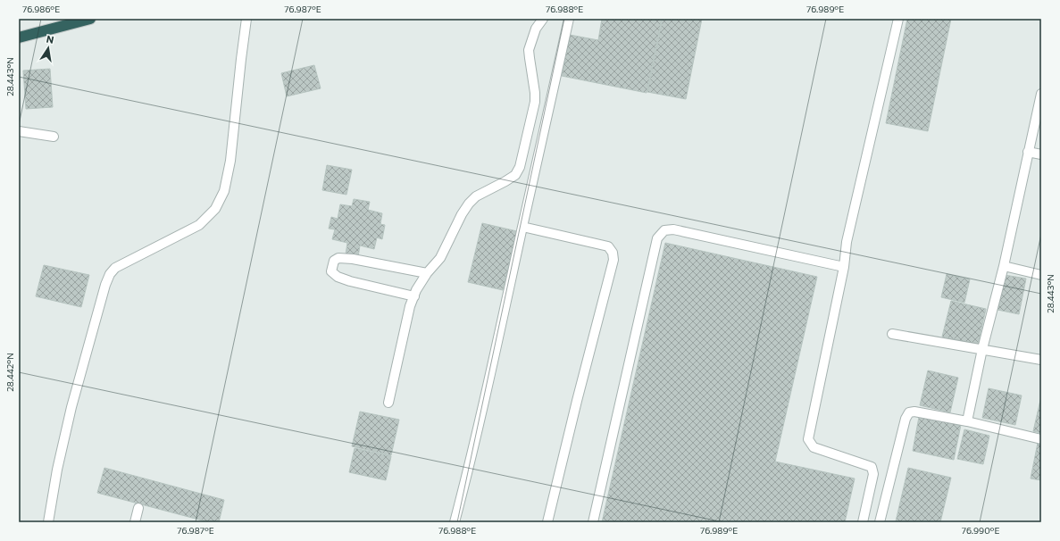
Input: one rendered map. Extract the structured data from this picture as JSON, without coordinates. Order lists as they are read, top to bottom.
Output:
{
  "north": "top",
  "coordinates": [
    "76.986°E",
    "76.987°E",
    "76.988°E",
    "76.989°E",
    "28.443°N",
    "28.442°N",
    "76.990°E"
  ]
}
